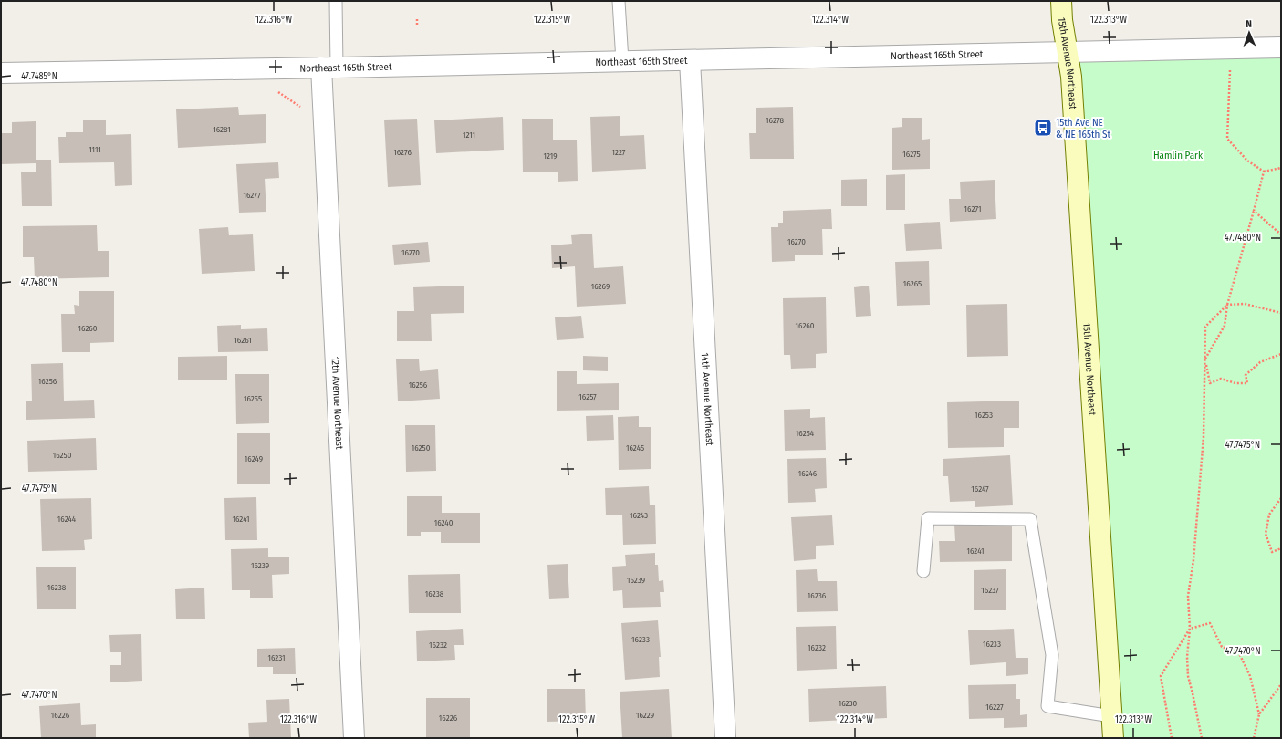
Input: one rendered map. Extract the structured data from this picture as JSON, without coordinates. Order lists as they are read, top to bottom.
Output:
{
  "streets": {
    "main road": ["15th Avenue Northeast"],
    "street": ["Northeast 165th Street", "14th Avenue Northeast", "12th Avenue Northeast"]
  },
  "crossings": [
    ["Northeast 165th Street", "15th Avenue Northeast"],
    ["Northeast 165th Street", "14th Avenue Northeast"],
    ["Northeast 165th Street", "12th Avenue Northeast"]
  ],
  "parks": ["Hamlin Park"],
  "places": {
    "bus stop": ["15th Ave NE & NE 165th St"]
  },
  "house_numbers": [
    "16278",
    "16281",
    "1211",
    "1111",
    "16276",
    "1227",
    "16275",
    "1219",
    "16277",
    "16271",
    "16270",
    "16270",
    "16265",
    "16269",
    "16260",
    "16260",
    "16261",
    "16256",
    "16256",
    "16257",
    "16255",
    "16253",
    "16254",
    "16250",
    "16245",
    "16250",
    "16249",
    "16246",
    "16247",
    "16243",
    "16244",
    "16241",
    "16240",
    "16241",
    "16239",
    "16239",
    "16238",
    "16237",
    "16238",
    "16236",
    "16233",
    "16233",
    "16232",
    "16232",
    "16231",
    "16230",
    "16227",
    "16226",
    "16229",
    "16226"
  ],
  "north": "top",
  "coordinates": [
    "122.316°W",
    "122.315°W",
    "122.314°W",
    "122.313°W",
    "47.7485°N",
    "47.7480°N",
    "47.7475°N",
    "47.7470°N"
  ]
}
